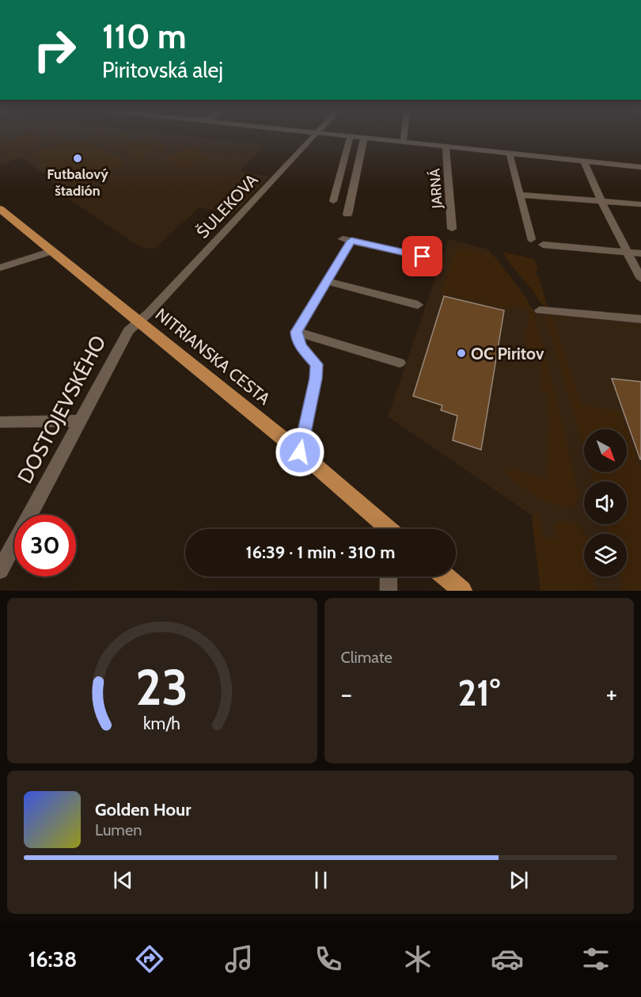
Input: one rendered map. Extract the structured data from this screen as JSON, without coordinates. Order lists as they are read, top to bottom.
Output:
{
  "streets": {
    "main road": ["NITRIANSKA CESTA"],
    "street": ["JARNÁ", "ŠULEKOVA", "DOSTOJEVSKÉHO"]
  },
  "crossings": [
    ["ŠULEKOVA", "NITRIANSKA CESTA"],
    ["ŠULEKOVA", "DOSTOJEVSKÉHO"],
    ["NITRIANSKA CESTA", "DOSTOJEVSKÉHO"]
  ],
  "places": ["Futbalový štadión", "OC Piritov"],
  "north": "bottom right",
  "page": {
    "turn": ["110 m", "Piritovská alej"],
    "limit": "30",
    "trip": "16:39 · 1 min · 310 m",
    "tile": "Climate",
    "heat": ["−", "21°", "+"],
    "song": ["Golden Hour", "Lumen"],
    "tabs": "16:38",
    "gauge": ["23", "km/h"]
  }
}
